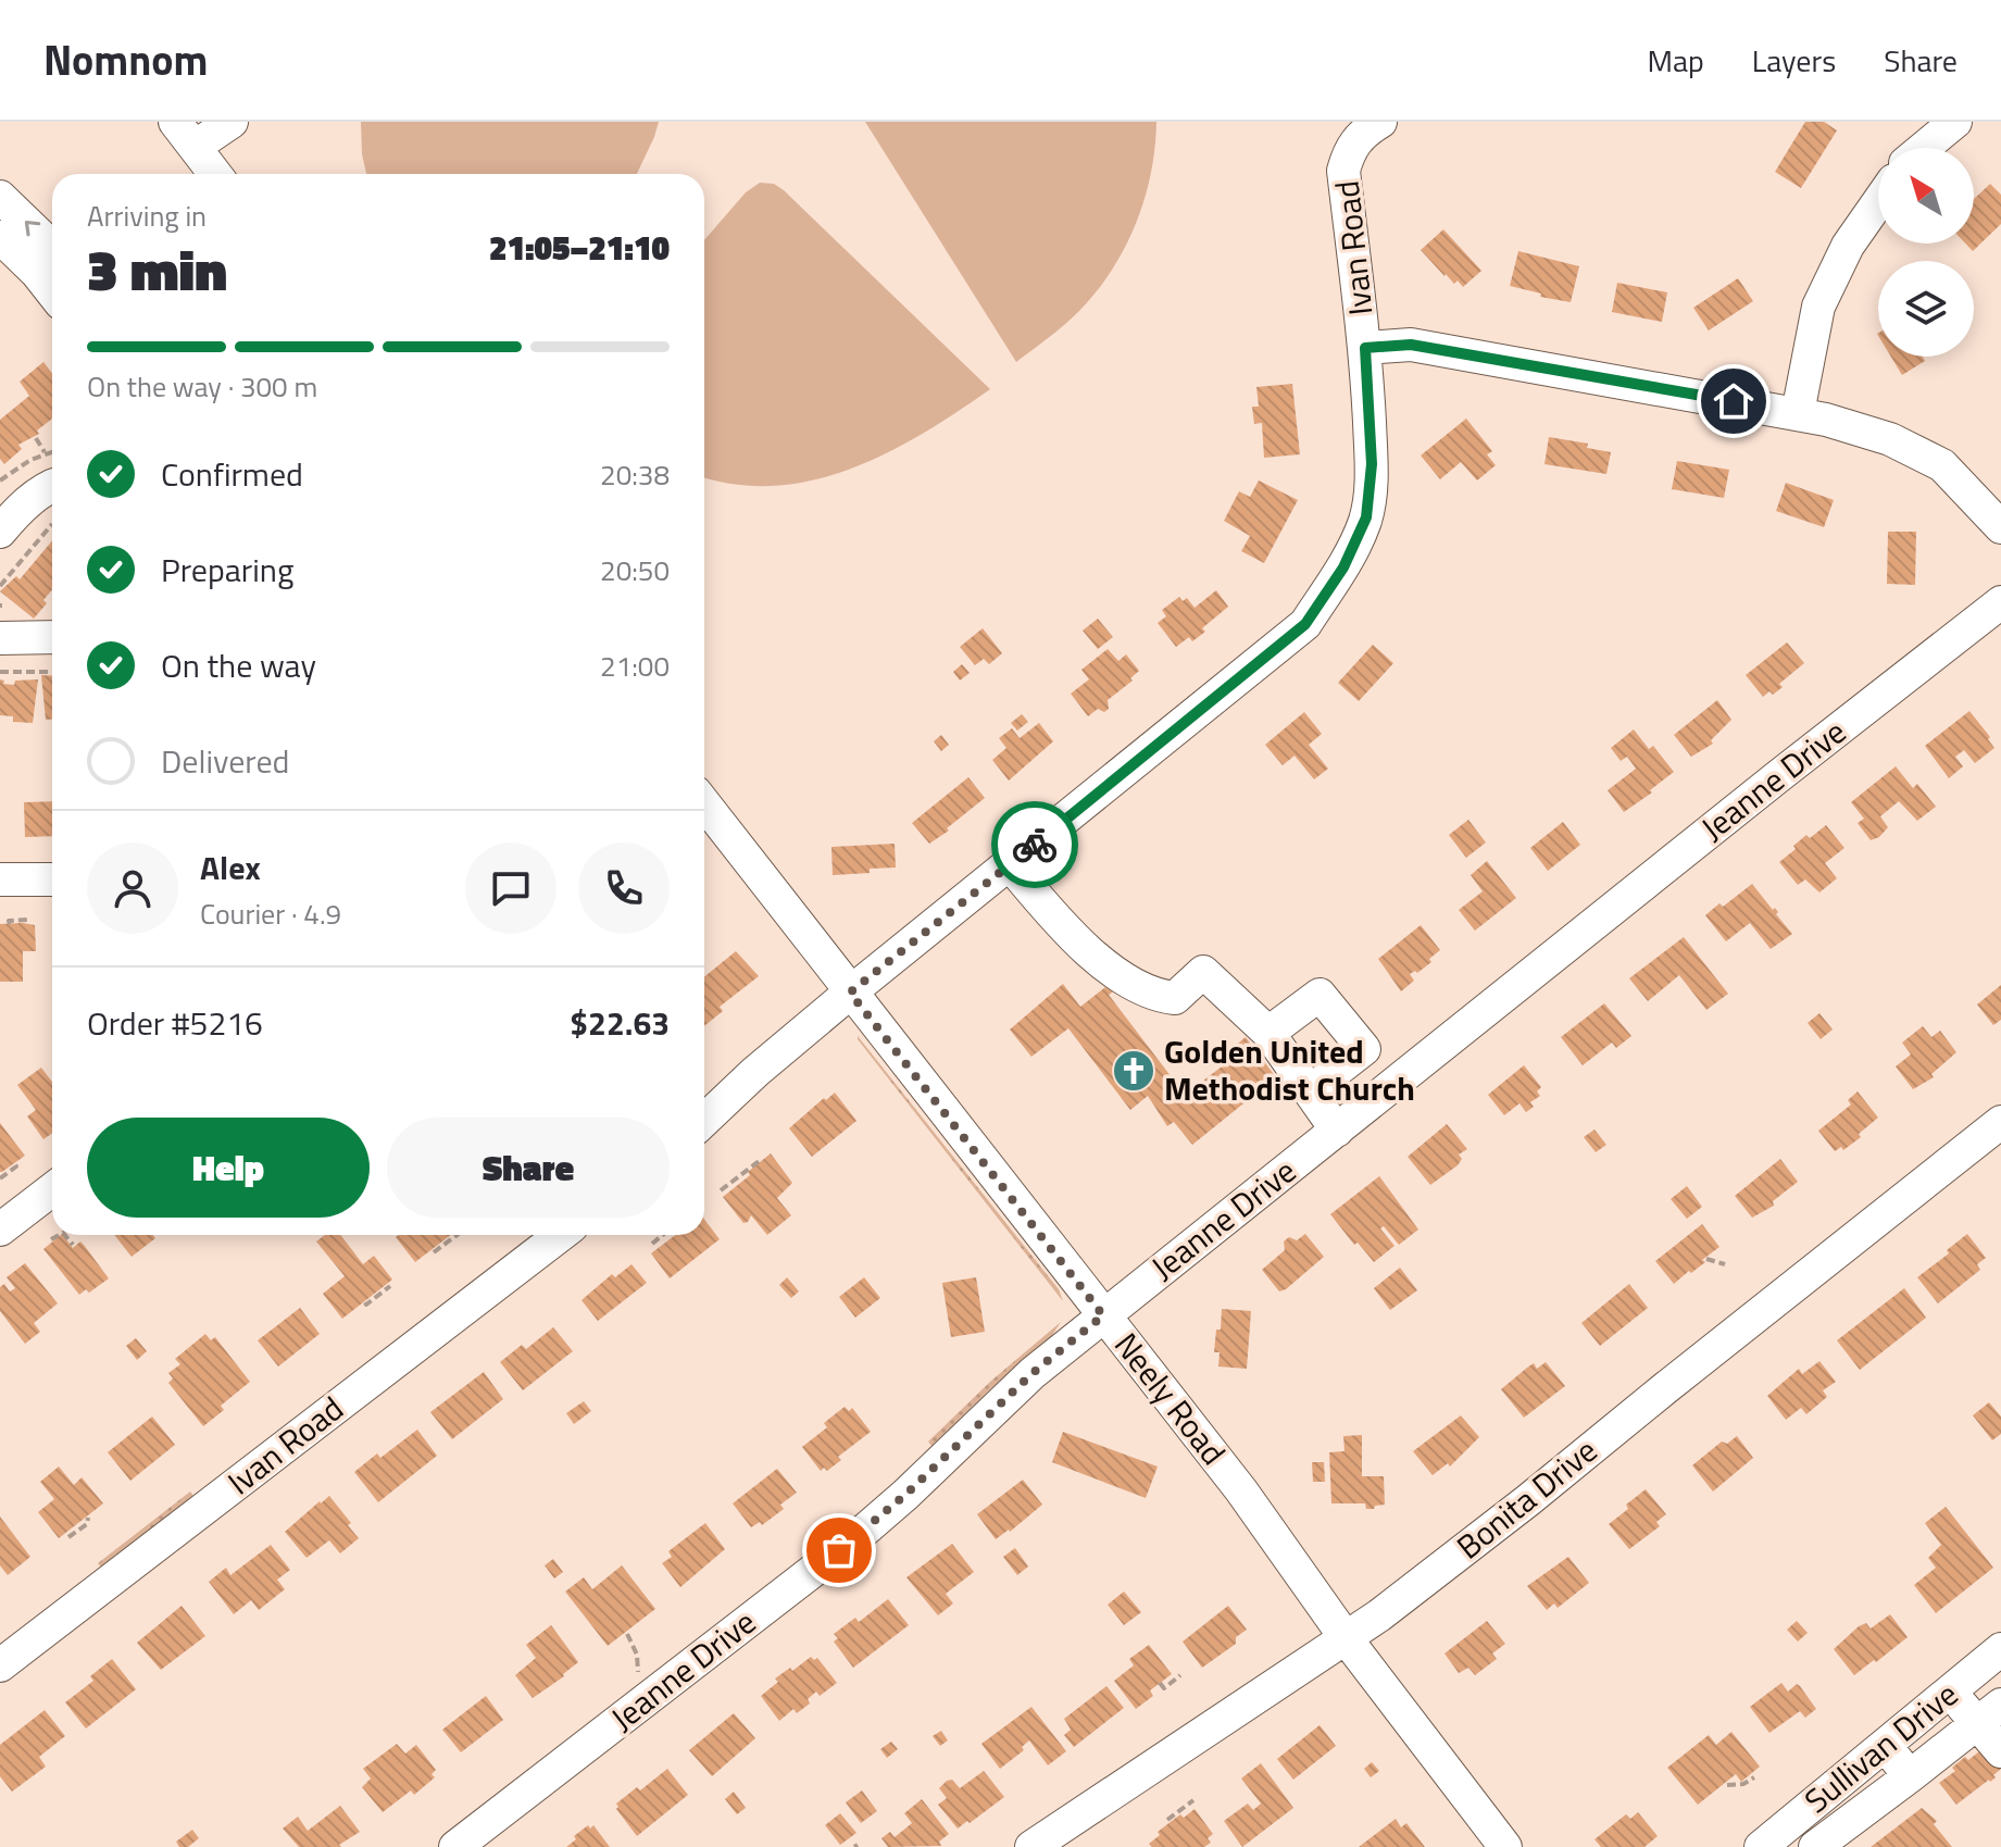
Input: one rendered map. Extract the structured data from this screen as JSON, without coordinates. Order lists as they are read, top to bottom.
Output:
{
  "streets": {
    "street": [
      "Ivan Road",
      "Jeanne Drive",
      "Neely Road",
      "Bonita Drive",
      "Sullivan Drive"
    ]
  },
  "crossings": [
    ["Ivan Road", "Neely Road"],
    ["Jeanne Drive", "Neely Road"],
    ["Neely Road", "Bonita Drive"]
  ],
  "places": {
    "church": ["Golden United Methodist Church"]
  },
  "north": "top left",
  "page": {
    "header": "Nomnom",
    "nav": ["Map", "Layers", "Share"],
    "heading": ["3 min", "Arriving in", "21:05–21:10"],
    "panel": [
      "Alex",
      "Courier · 4.9",
      "Order #5216",
      "$22.63"
    ],
    "bar": "On the way · 300 m",
    "list": [
      ["Confirmed", "20:38"],
      ["Preparing", "20:50"],
      ["On the way", "21:00"],
      "Delivered"
    ],
    "buttons": ["Help", "Share"]
  }
}
